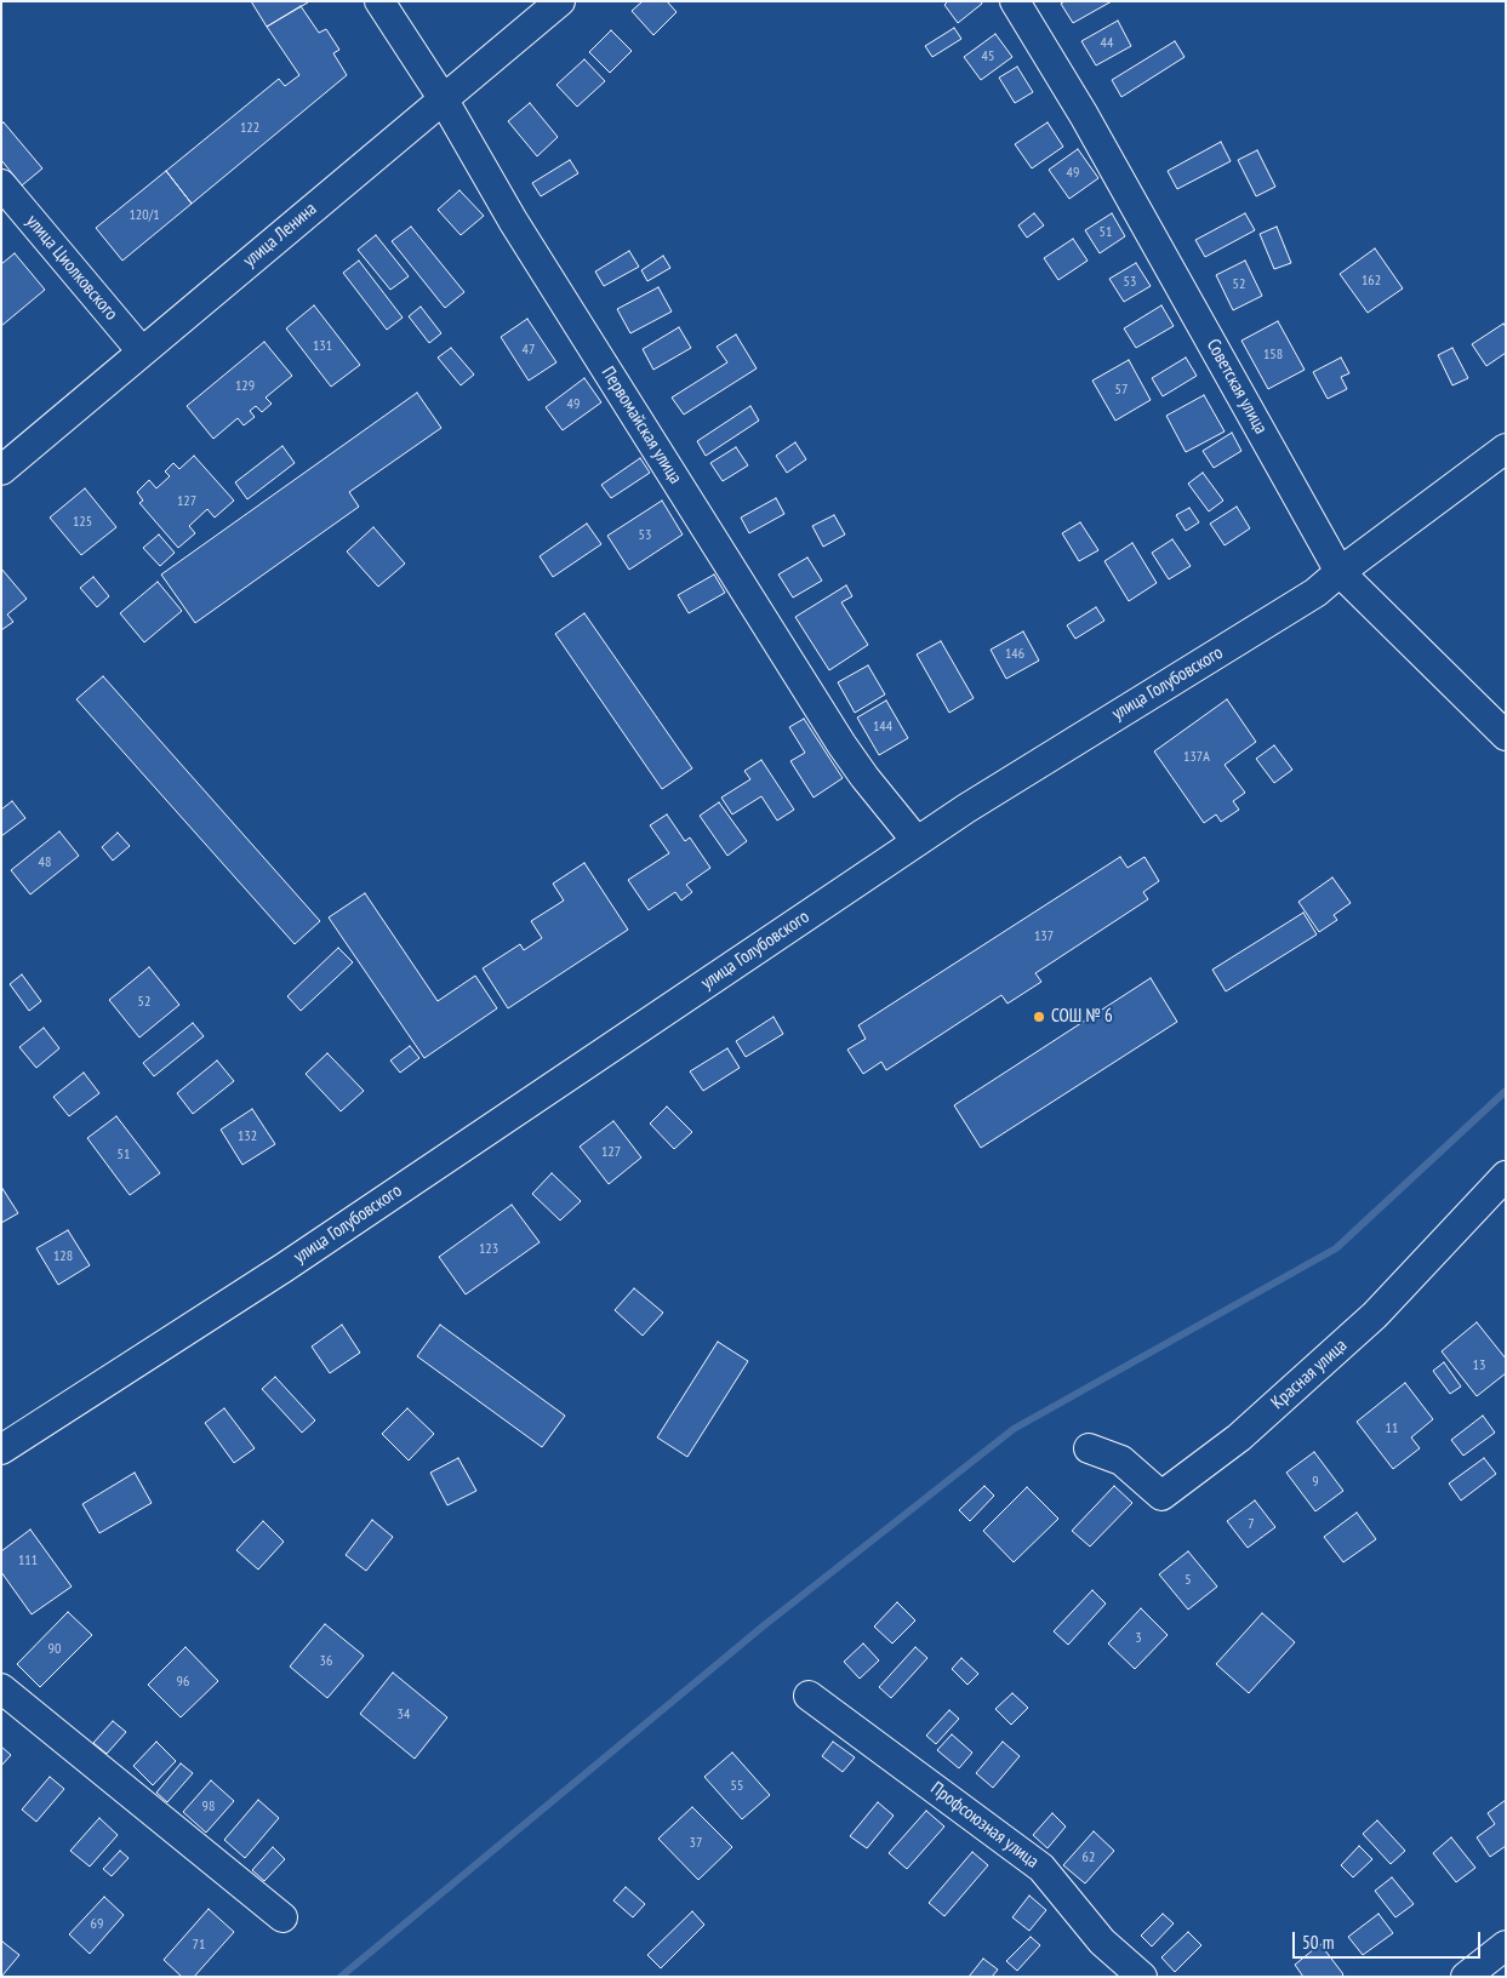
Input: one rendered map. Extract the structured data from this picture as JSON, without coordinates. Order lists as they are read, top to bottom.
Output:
{
  "streets": {
    "street": [
      "улица Ленина",
      "улица Циолковского",
      "Советская улица",
      "Первомайская улица",
      "улица Голубовского",
      "Красная улица",
      "Профсоюзная улица"
    ]
  },
  "crossings": [
    ["улица Ленина", "улица Циолковского"],
    ["улица Ленина", "Первомайская улица"],
    ["Советская улица", "улица Голубовского"],
    ["Первомайская улица", "улица Голубовского"]
  ],
  "places": ["СОШ № 6"],
  "house_numbers": [
    "44",
    "45",
    "122",
    "49",
    "120/1",
    "51",
    "162",
    "53",
    "52",
    "131",
    "47",
    "158",
    "129",
    "57",
    "49",
    "127",
    "125",
    "53",
    "146",
    "144",
    "137А",
    "48",
    "137",
    "52",
    "132",
    "127",
    "51",
    "123",
    "128",
    "13",
    "11",
    "9",
    "7",
    "111",
    "5",
    "3",
    "90",
    "36",
    "96",
    "34",
    "55",
    "98",
    "37",
    "62",
    "69",
    "71"
  ],
  "scale_bar": "50 m"
}
